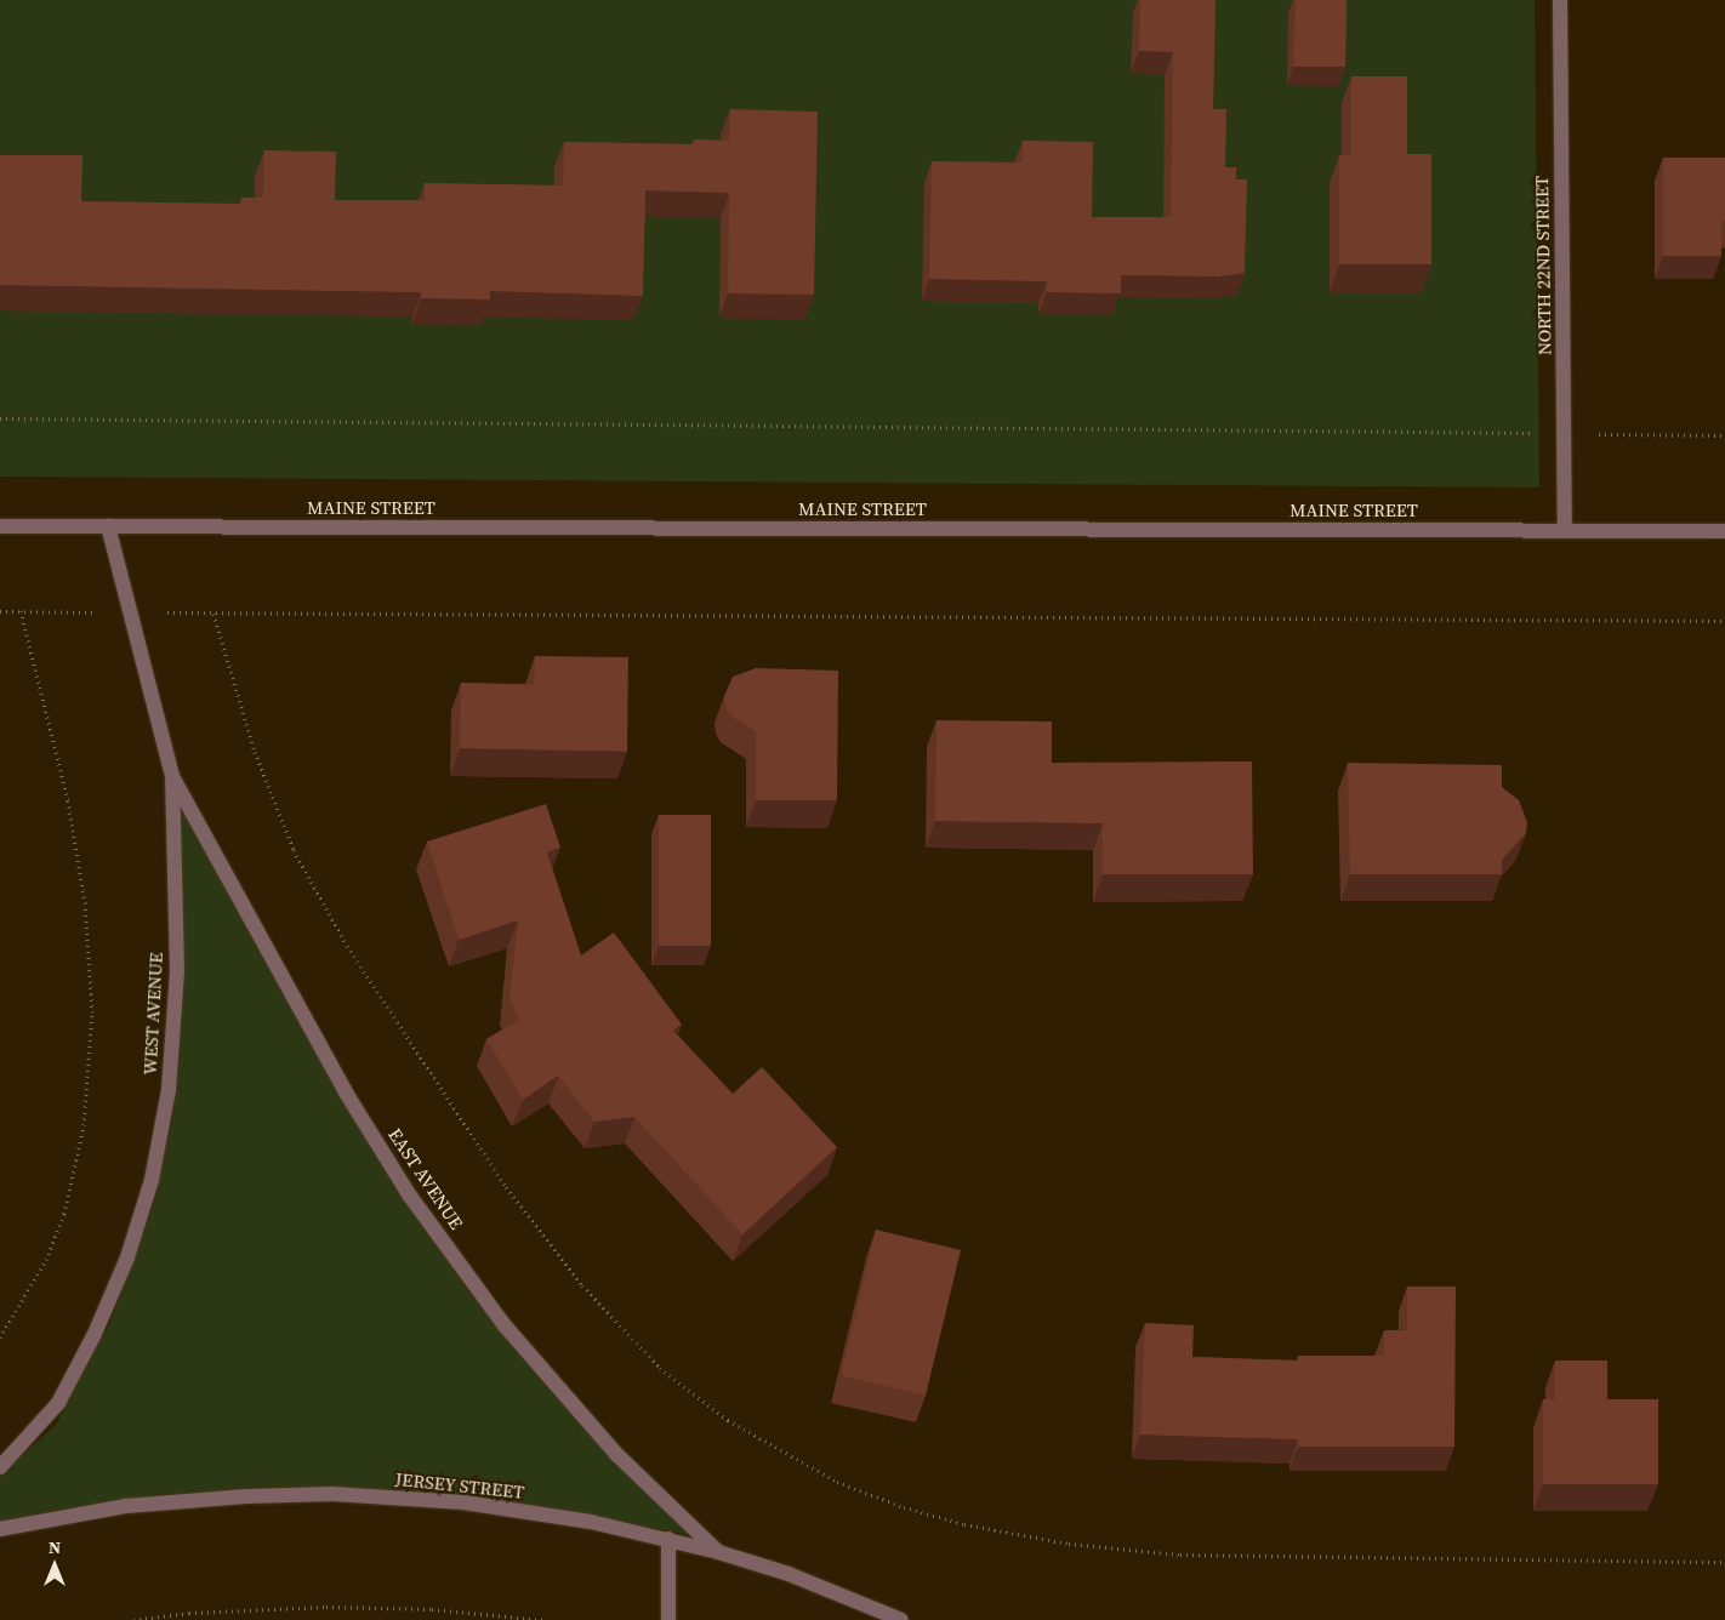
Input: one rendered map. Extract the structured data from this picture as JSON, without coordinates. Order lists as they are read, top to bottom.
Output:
{
  "streets": {
    "street": [
      "NORTH 22ND STREET",
      "MAINE STREET",
      "WEST AVENUE",
      "EAST AVENUE",
      "JERSEY STREET"
    ]
  },
  "crossings": [
    ["NORTH 22ND STREET", "MAINE STREET"],
    ["MAINE STREET", "WEST AVENUE"],
    ["WEST AVENUE", "EAST AVENUE"],
    ["EAST AVENUE", "JERSEY STREET"]
  ],
  "north": "top"
}
